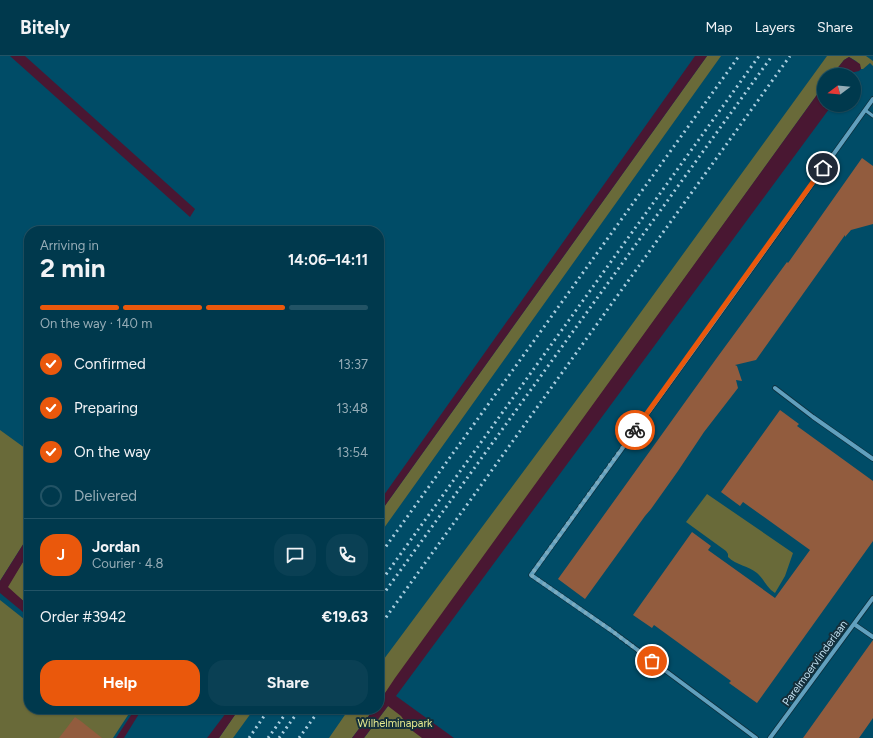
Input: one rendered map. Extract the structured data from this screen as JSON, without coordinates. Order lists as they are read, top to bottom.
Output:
{
  "streets": {
    "street": ["Parelmoervlinderlaan"]
  },
  "parks": ["Wilhelminapark"],
  "north": "left",
  "page": {
    "header": "Bitely",
    "nav": ["Map", "Layers", "Share"],
    "heading": ["2 min", "Arriving in", "14:06–14:11"],
    "panel": [
      "Jordan",
      "Courier · 4.8",
      "Order #3942",
      "€19.63"
    ],
    "bar": "On the way · 140 m",
    "list": [
      ["Confirmed", "13:37"],
      ["Preparing", "13:48"],
      ["On the way", "13:54"],
      "Delivered"
    ],
    "round": "J",
    "buttons": ["Help", "Share"]
  }
}
